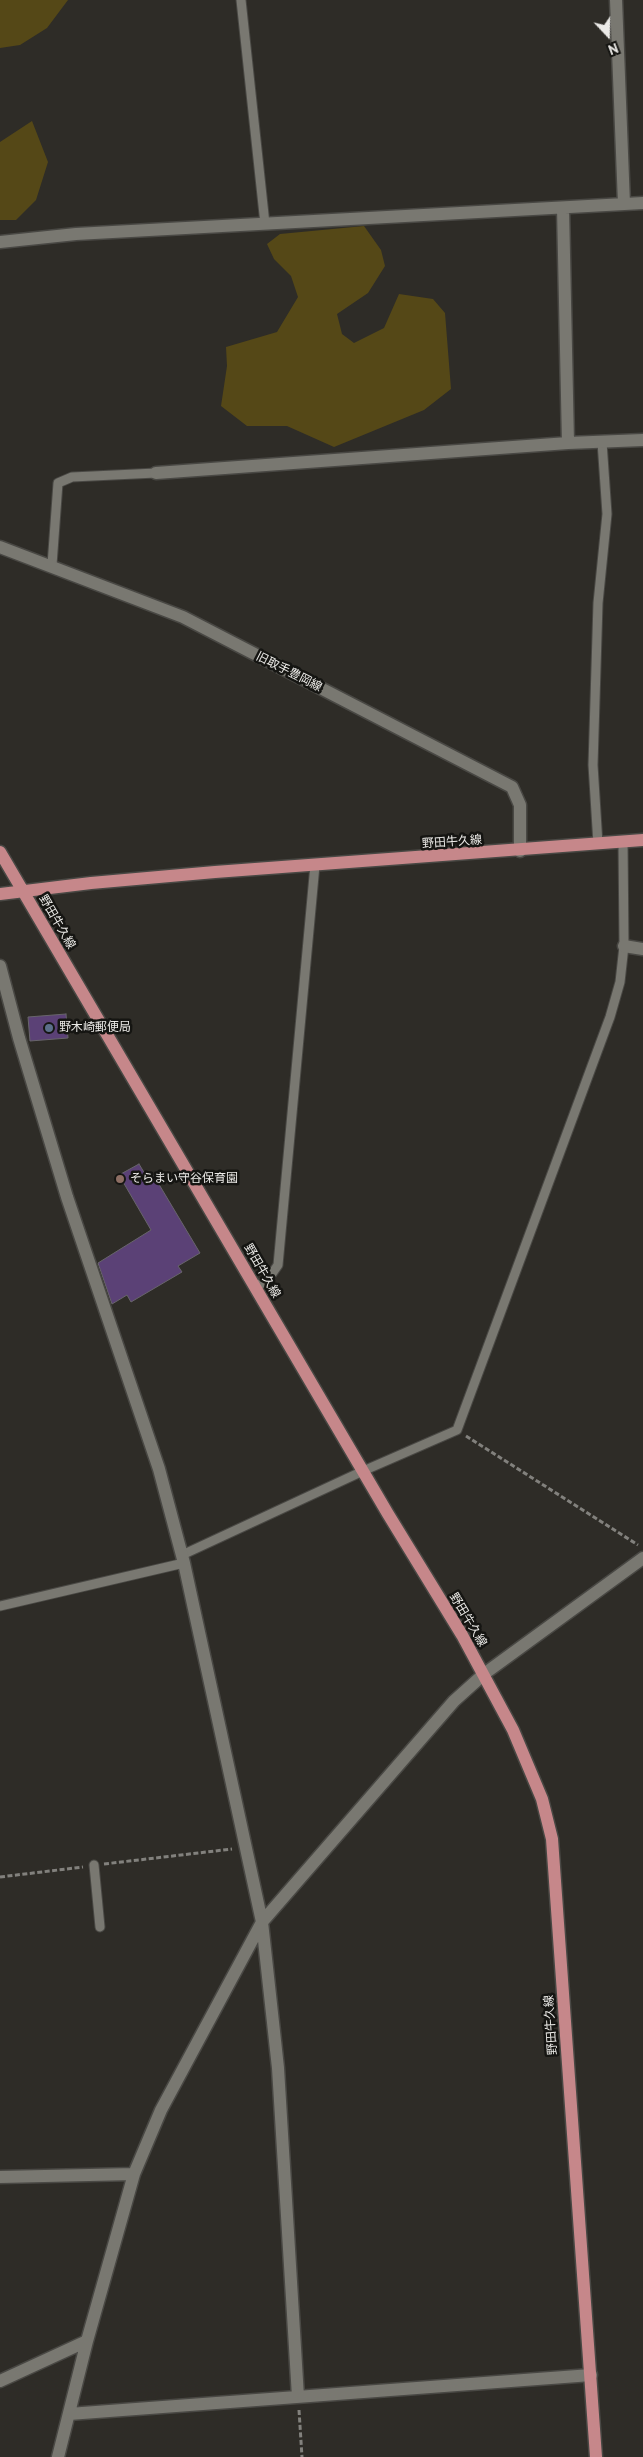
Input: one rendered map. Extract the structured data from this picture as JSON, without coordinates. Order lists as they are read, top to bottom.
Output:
{
  "streets": {
    "main road": ["野田牛久線"],
    "street": ["旧取手豊岡線"]
  },
  "crossings": [
    ["旧取手豊岡線", "野田牛久線"]
  ],
  "places": ["野木崎郵便局", "そらまい守谷保育園"],
  "north": "bottom"
}
